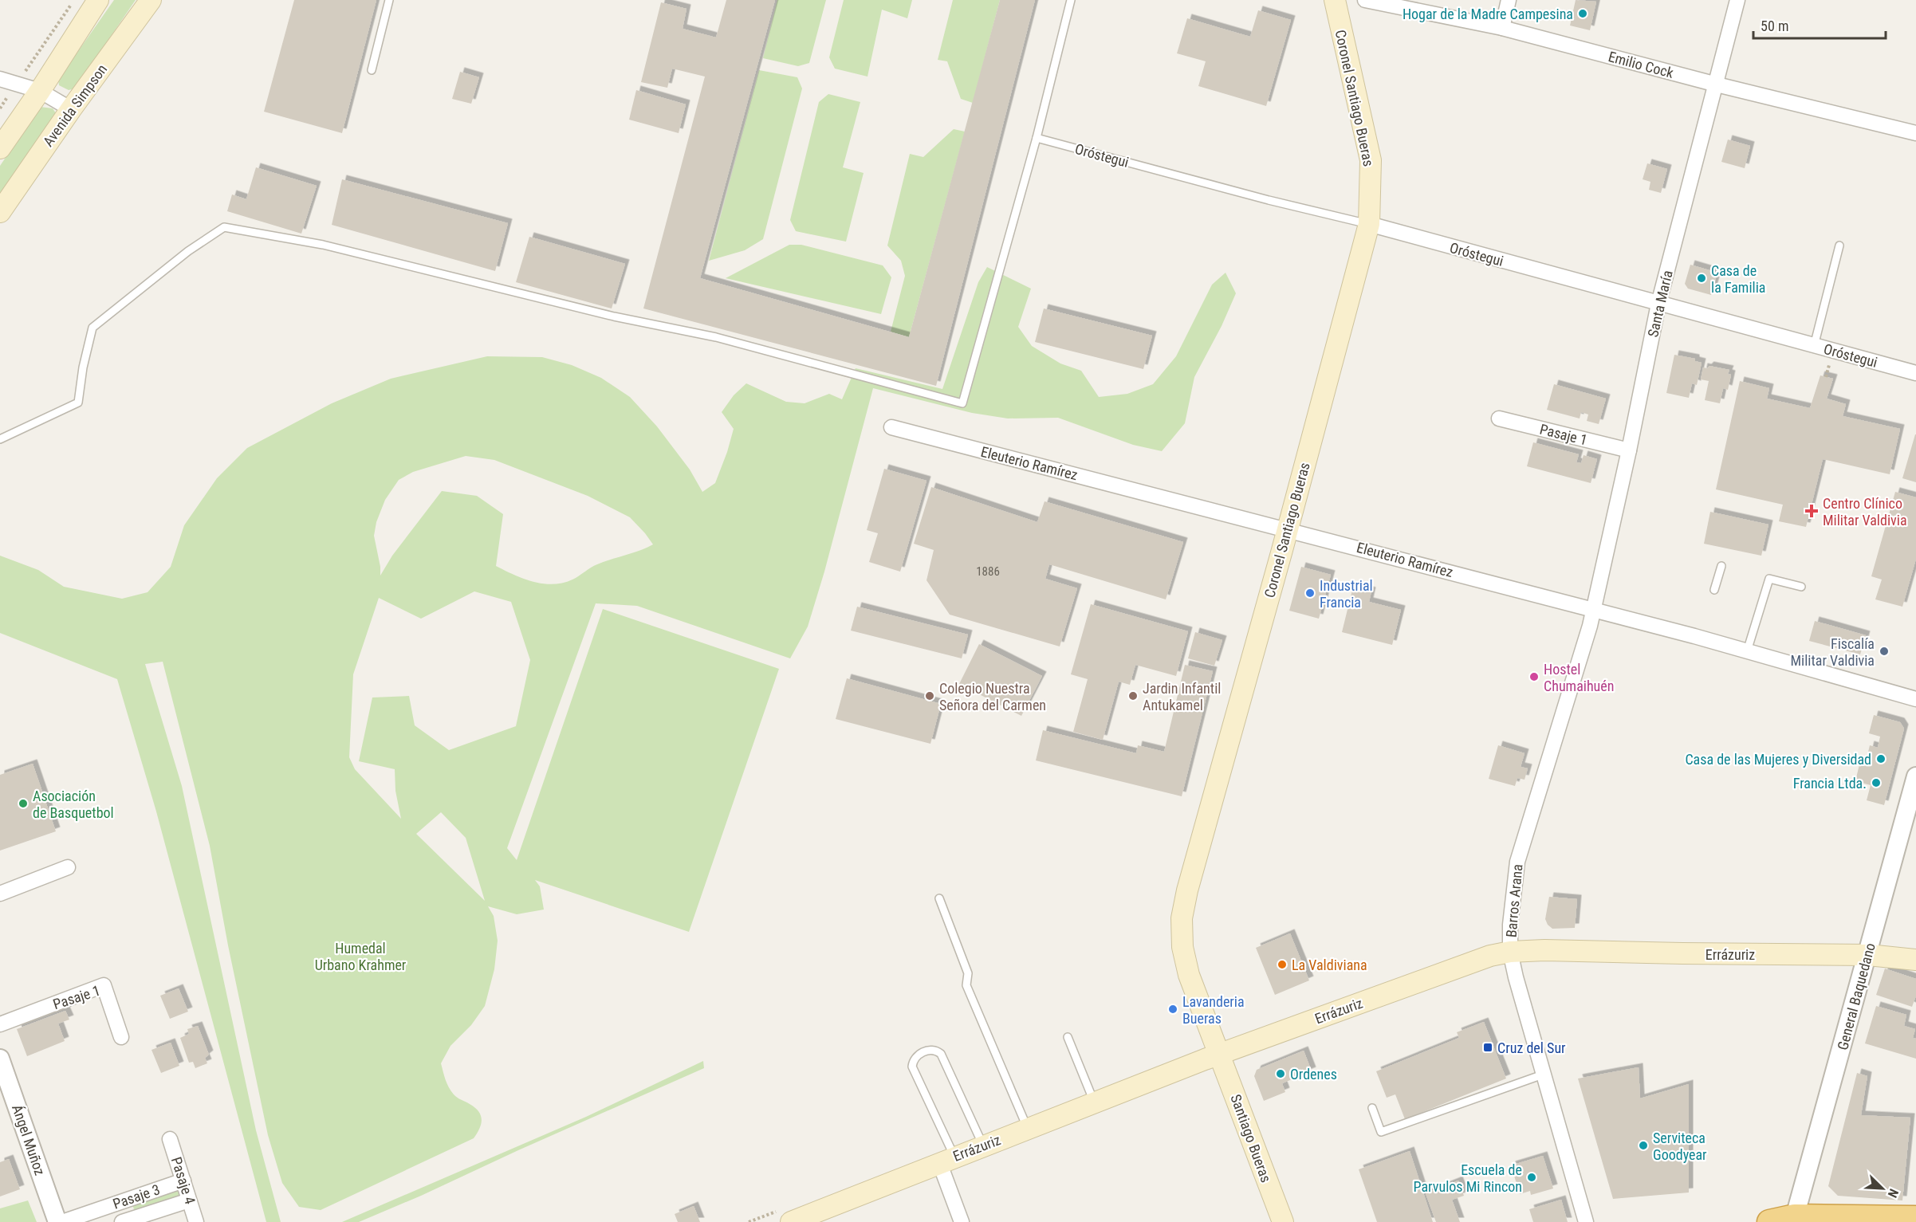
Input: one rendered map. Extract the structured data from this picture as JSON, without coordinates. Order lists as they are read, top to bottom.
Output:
{
  "streets": {
    "main road": [
      "Coronel Santiago Bueras",
      "Avenida Simpson",
      "Errázuriz",
      "Santiago Bueras"
    ],
    "street": [
      "Emilio Cock",
      "Oróstegui",
      "Santa María",
      "Pasaje 1",
      "Eleuterio Ramírez",
      "Barros Arana",
      "General Baquedano",
      "Ángel Muñoz",
      "Pasaje 4",
      "Pasaje 3"
    ]
  },
  "crossings": [
    ["Emilio Cock", "Santa María"],
    ["Coronel Santiago Bueras", "Oróstegui"],
    ["Coronel Santiago Bueras", "Eleuterio Ramírez"],
    ["Coronel Santiago Bueras", "Errázuriz"],
    ["Coronel Santiago Bueras", "Santiago Bueras"],
    ["Oróstegui", "Santa María"],
    ["Santa María", "Pasaje 1"],
    ["Santa María", "Eleuterio Ramírez"],
    ["Santa María", "Barros Arana"],
    ["Eleuterio Ramírez", "Barros Arana"],
    ["Barros Arana", "Errázuriz"],
    ["Errázuriz", "General Baquedano"],
    ["Errázuriz", "Santiago Bueras"],
    ["Pasaje 4", "Pasaje 3"]
  ],
  "parks": ["Humedal Urbano Krahmer"],
  "places": {
    "other": [
      "Hogar de la Madre Campesina",
      "Casa de la Familia",
      "Industrial Francia",
      "Fiscalía Militar Valdivia",
      "Hostel Chumaihuén",
      "Colegio Nuestra Señora del Carmen",
      "Jardin Infantil Antukamel",
      "Casa de las Mujeres y Diversidad",
      "Francia Ltda.",
      "Asociación de Basquetbol",
      "La Valdiviana",
      "Lavanderia Bueras",
      "Ordenes",
      "Serviteca Goodyear",
      "Escuela de Parvulos Mi Rincon"
    ],
    "health": ["Centro Clínico Militar Valdivia"],
    "transit": ["Cruz del Sur"]
  },
  "house_numbers": ["1886"],
  "scale_bar": "50 m",
  "north": "bottom right"
}
